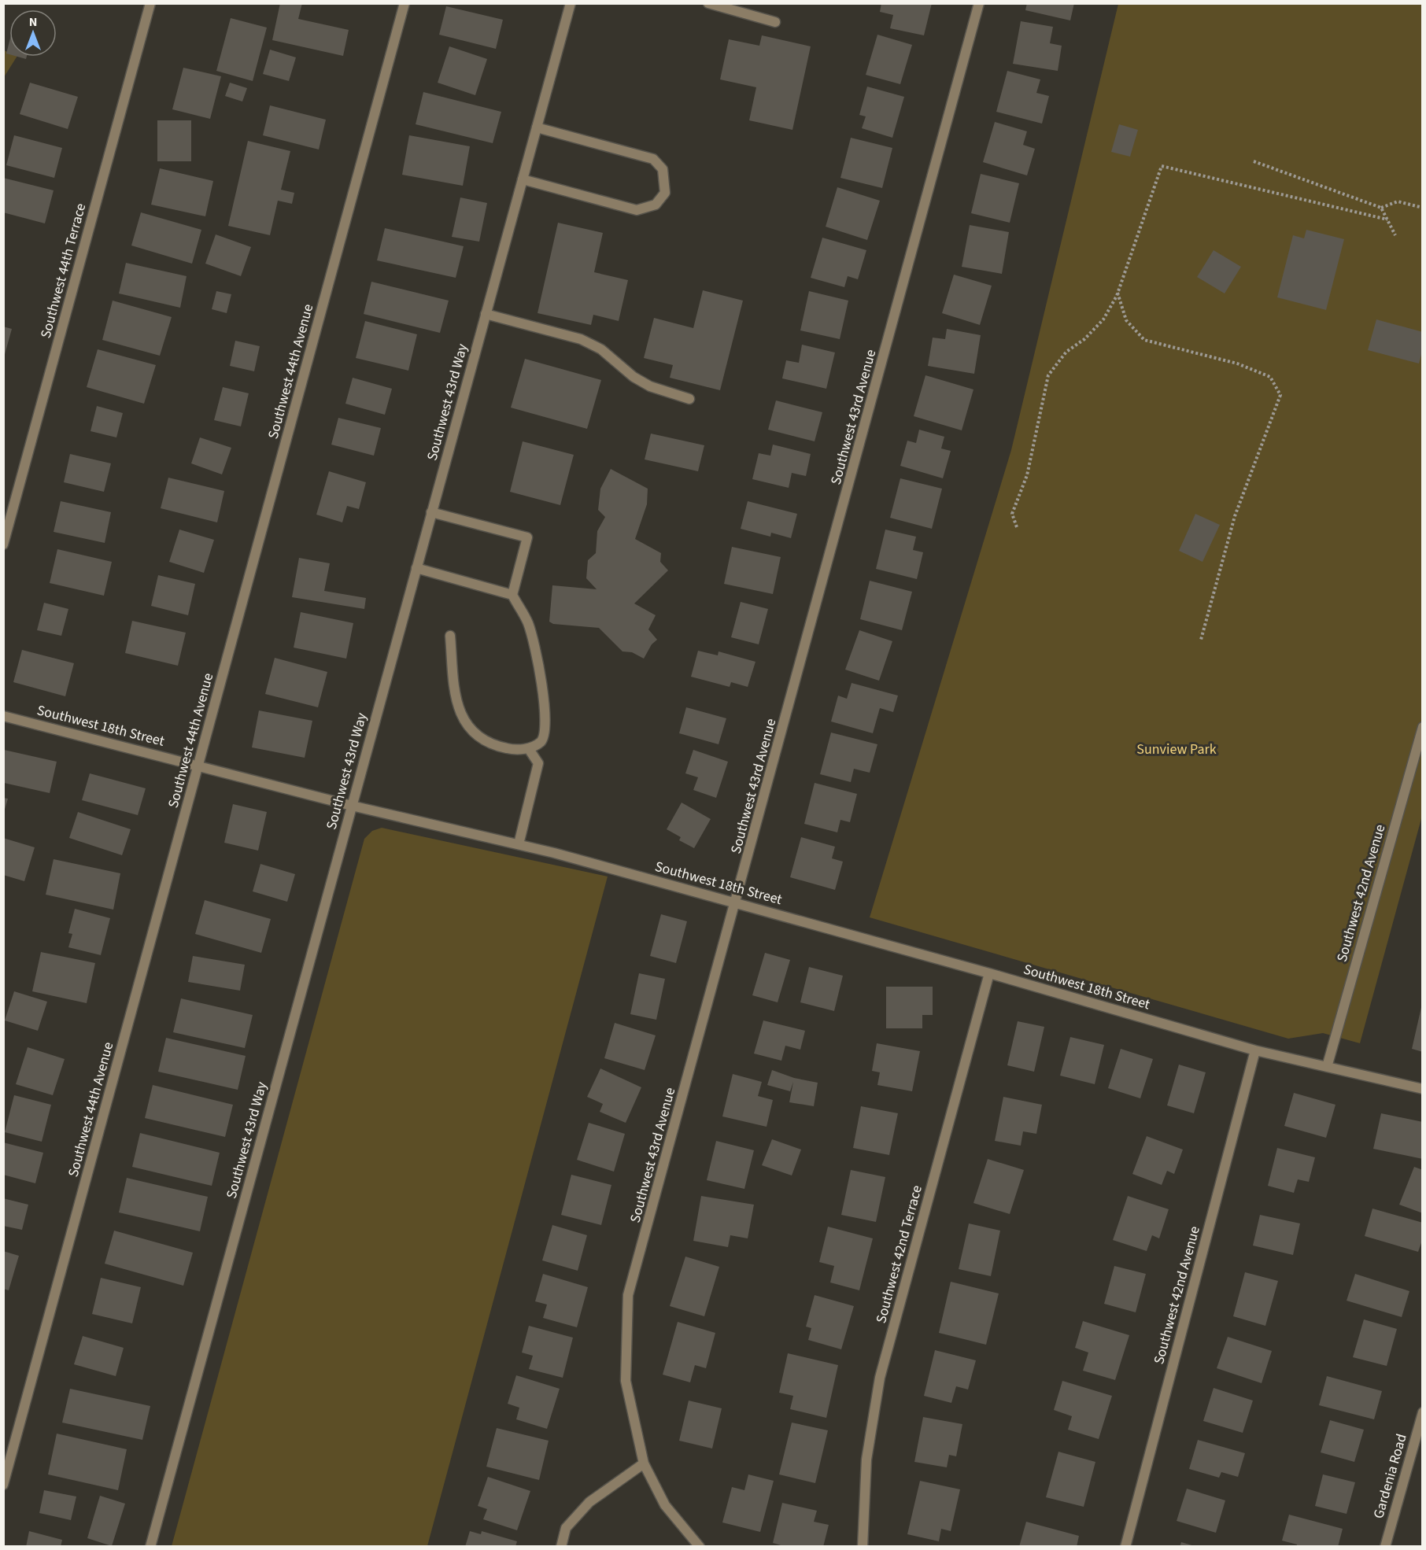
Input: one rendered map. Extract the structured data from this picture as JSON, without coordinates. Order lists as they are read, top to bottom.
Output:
{
  "streets": {
    "street": [
      "Southwest 44th Terrace",
      "Southwest 44th Avenue",
      "Southwest 43rd Way",
      "Southwest 43rd Avenue",
      "Southwest 18th Street",
      "Southwest 42nd Avenue",
      "Southwest 42nd Terrace",
      "Gardenia Road"
    ]
  },
  "crossings": [
    ["Southwest 44th Avenue", "Southwest 18th Street"],
    ["Southwest 43rd Way", "Southwest 18th Street"],
    ["Southwest 43rd Avenue", "Southwest 18th Street"],
    ["Southwest 18th Street", "Southwest 42nd Avenue"],
    ["Southwest 18th Street", "Southwest 42nd Terrace"]
  ],
  "parks": ["Sunview Park"],
  "north": "top"
}
